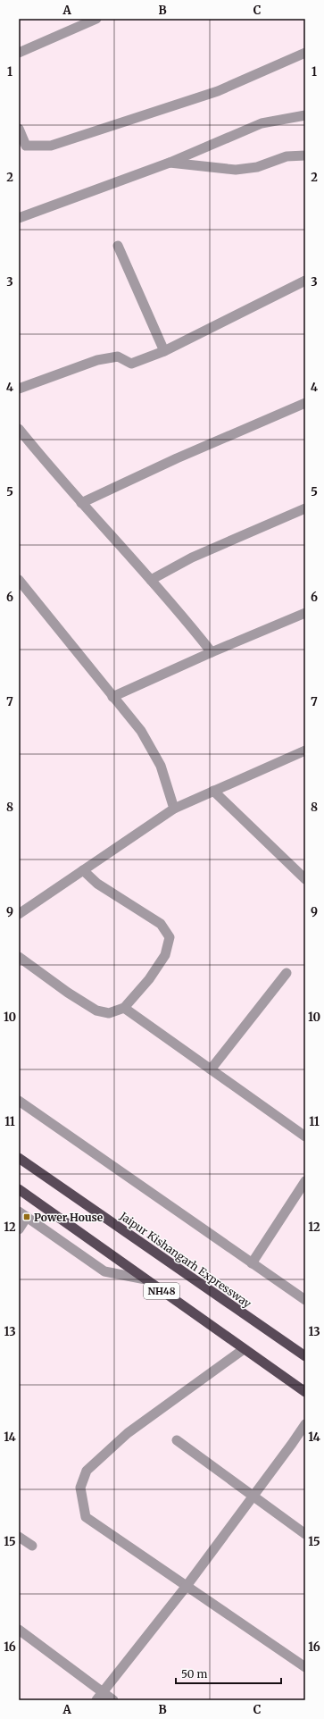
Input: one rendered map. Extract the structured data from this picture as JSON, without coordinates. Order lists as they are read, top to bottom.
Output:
{
  "streets": {
    "highway": ["Jaipur Kishangarh Expressway", "NH48"]
  },
  "places": {
    "transit": ["Power House"]
  },
  "scale_bar": "50 m",
  "grid": {
    "columns": ["A", "B", "C"],
    "rows": [
      "1",
      "2",
      "3",
      "4",
      "5",
      "6",
      "7",
      "8",
      "9",
      "10",
      "11",
      "12",
      "13",
      "14",
      "15",
      "16"
    ]
  }
}
